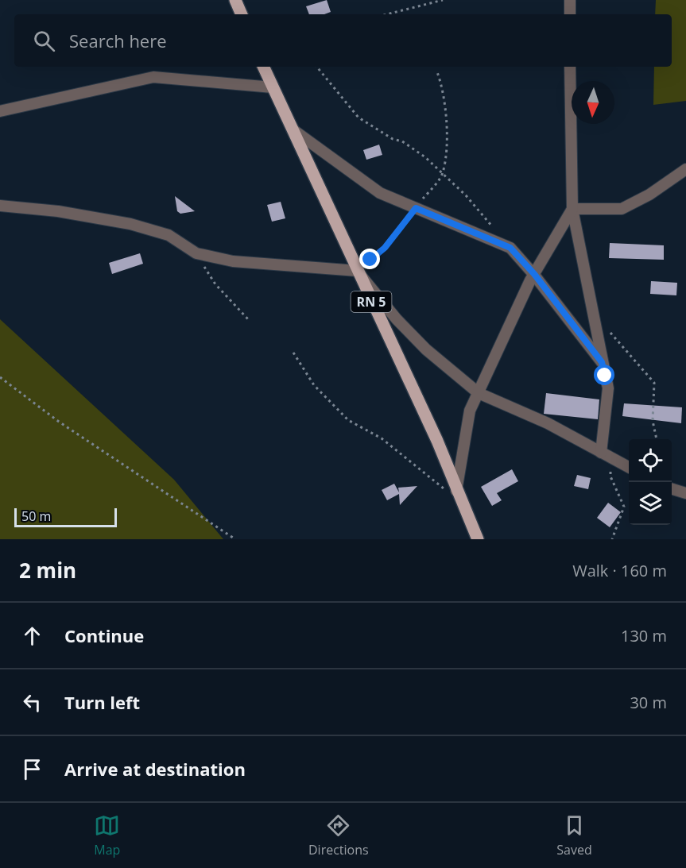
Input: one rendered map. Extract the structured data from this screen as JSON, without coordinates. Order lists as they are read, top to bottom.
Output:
{
  "streets": {
    "main road": ["RN 5"]
  },
  "scale_bar": "50 m",
  "north": "bottom",
  "page": {
    "search": "Search here",
    "scale": "50 m",
    "heading": ["2 min", "Walk · 160 m"],
    "list": [
      ["Continue", "130 m"],
      ["Turn left", "30 m"],
      "Arrive at destination"
    ],
    "nav": ["Map", "Directions", "Saved"]
  }
}
